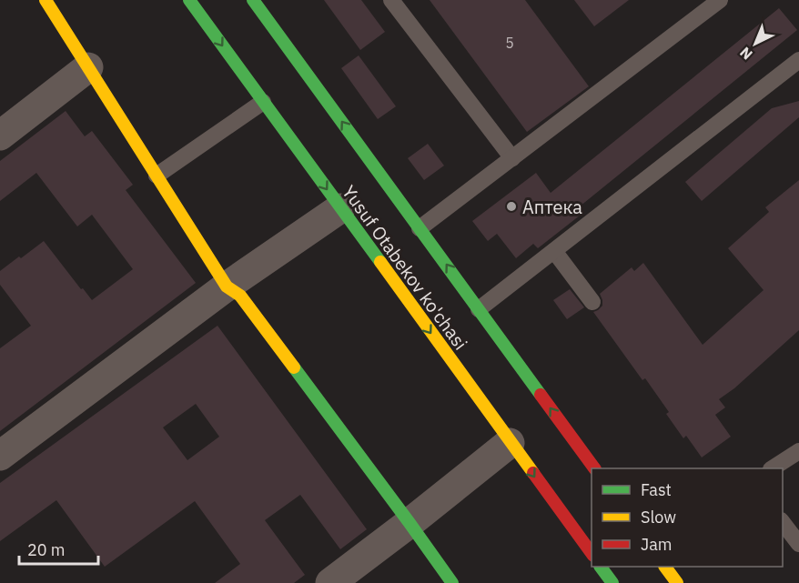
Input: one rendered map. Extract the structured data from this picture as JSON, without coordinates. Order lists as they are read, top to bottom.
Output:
{
  "streets": {
    "main road": ["Yusuf Otabekov ko'chasi"]
  },
  "places": ["Аптека"],
  "house_numbers": ["5"],
  "legend": ["Fast", "Slow", "Jam"],
  "scale_bar": "20 m",
  "north": "bottom left"
}
